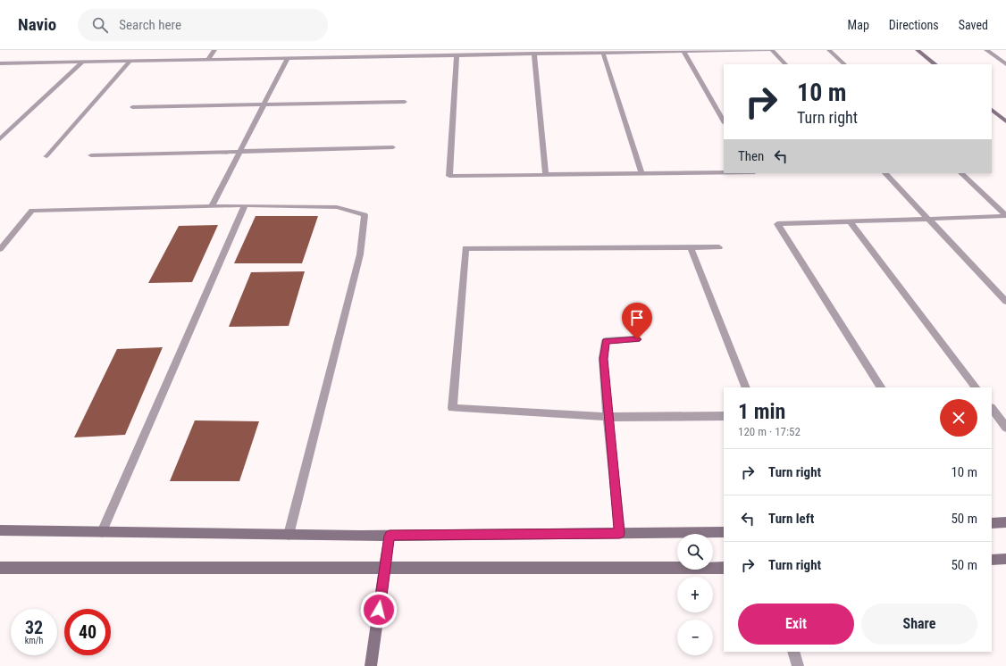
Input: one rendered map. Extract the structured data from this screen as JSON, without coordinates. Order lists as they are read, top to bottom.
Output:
{
  "page": {
    "header": "Navio",
    "search": "Search here",
    "nav": ["Map", "Directions", "Saved"],
    "turn": ["10 m", "Turn right"],
    "then": "Then",
    "heading": ["1 min", "120 m · 17:52"],
    "list": [
      {
        "name": "Turn right",
        "value": "10 m"
      },
      {
        "name": "Turn left",
        "value": "50 m"
      },
      {
        "name": "Turn right",
        "value": "50 m"
      }
    ],
    "map_buttons": ["+", "−"],
    "buttons": ["Exit", "Share"],
    "speed": "32 km/h",
    "limit": "40"
  }
}
